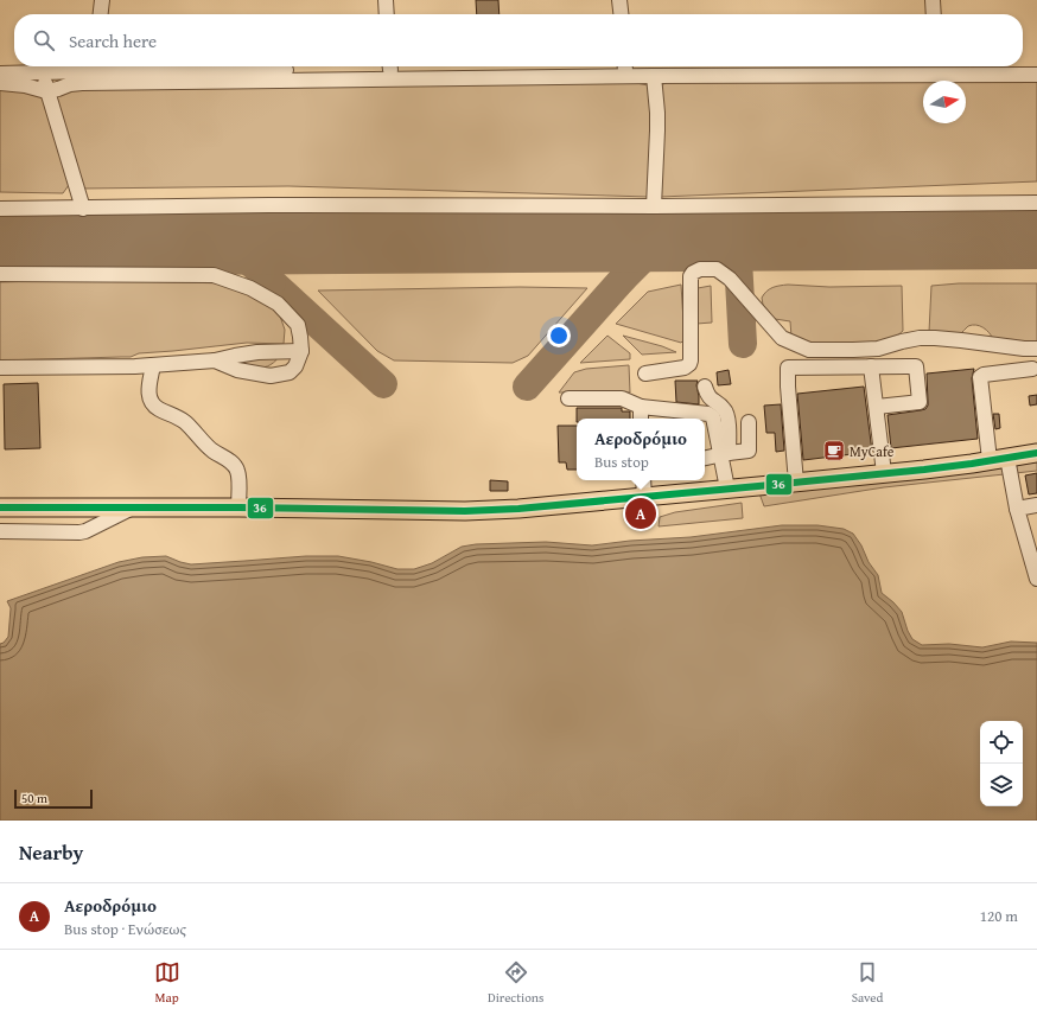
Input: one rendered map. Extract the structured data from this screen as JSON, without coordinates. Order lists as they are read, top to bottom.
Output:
{
  "places": {
    "cafe": ["MyCafe"]
  },
  "lines": ["transit line 36"],
  "scale_bar": "50 m",
  "north": "right",
  "page": {
    "search": "Search here",
    "popup": ["Αεροδρόμιο", "Bus stop"],
    "pins": "A",
    "scale": "50 m",
    "heading": "Nearby",
    "list": [
      {
        "mark": "A",
        "name": "Αεροδρόμιο",
        "note": "Bus stop · Ενώσεως",
        "value": "120 m"
      }
    ],
    "nav": ["Map", "Directions", "Saved"]
  }
}
